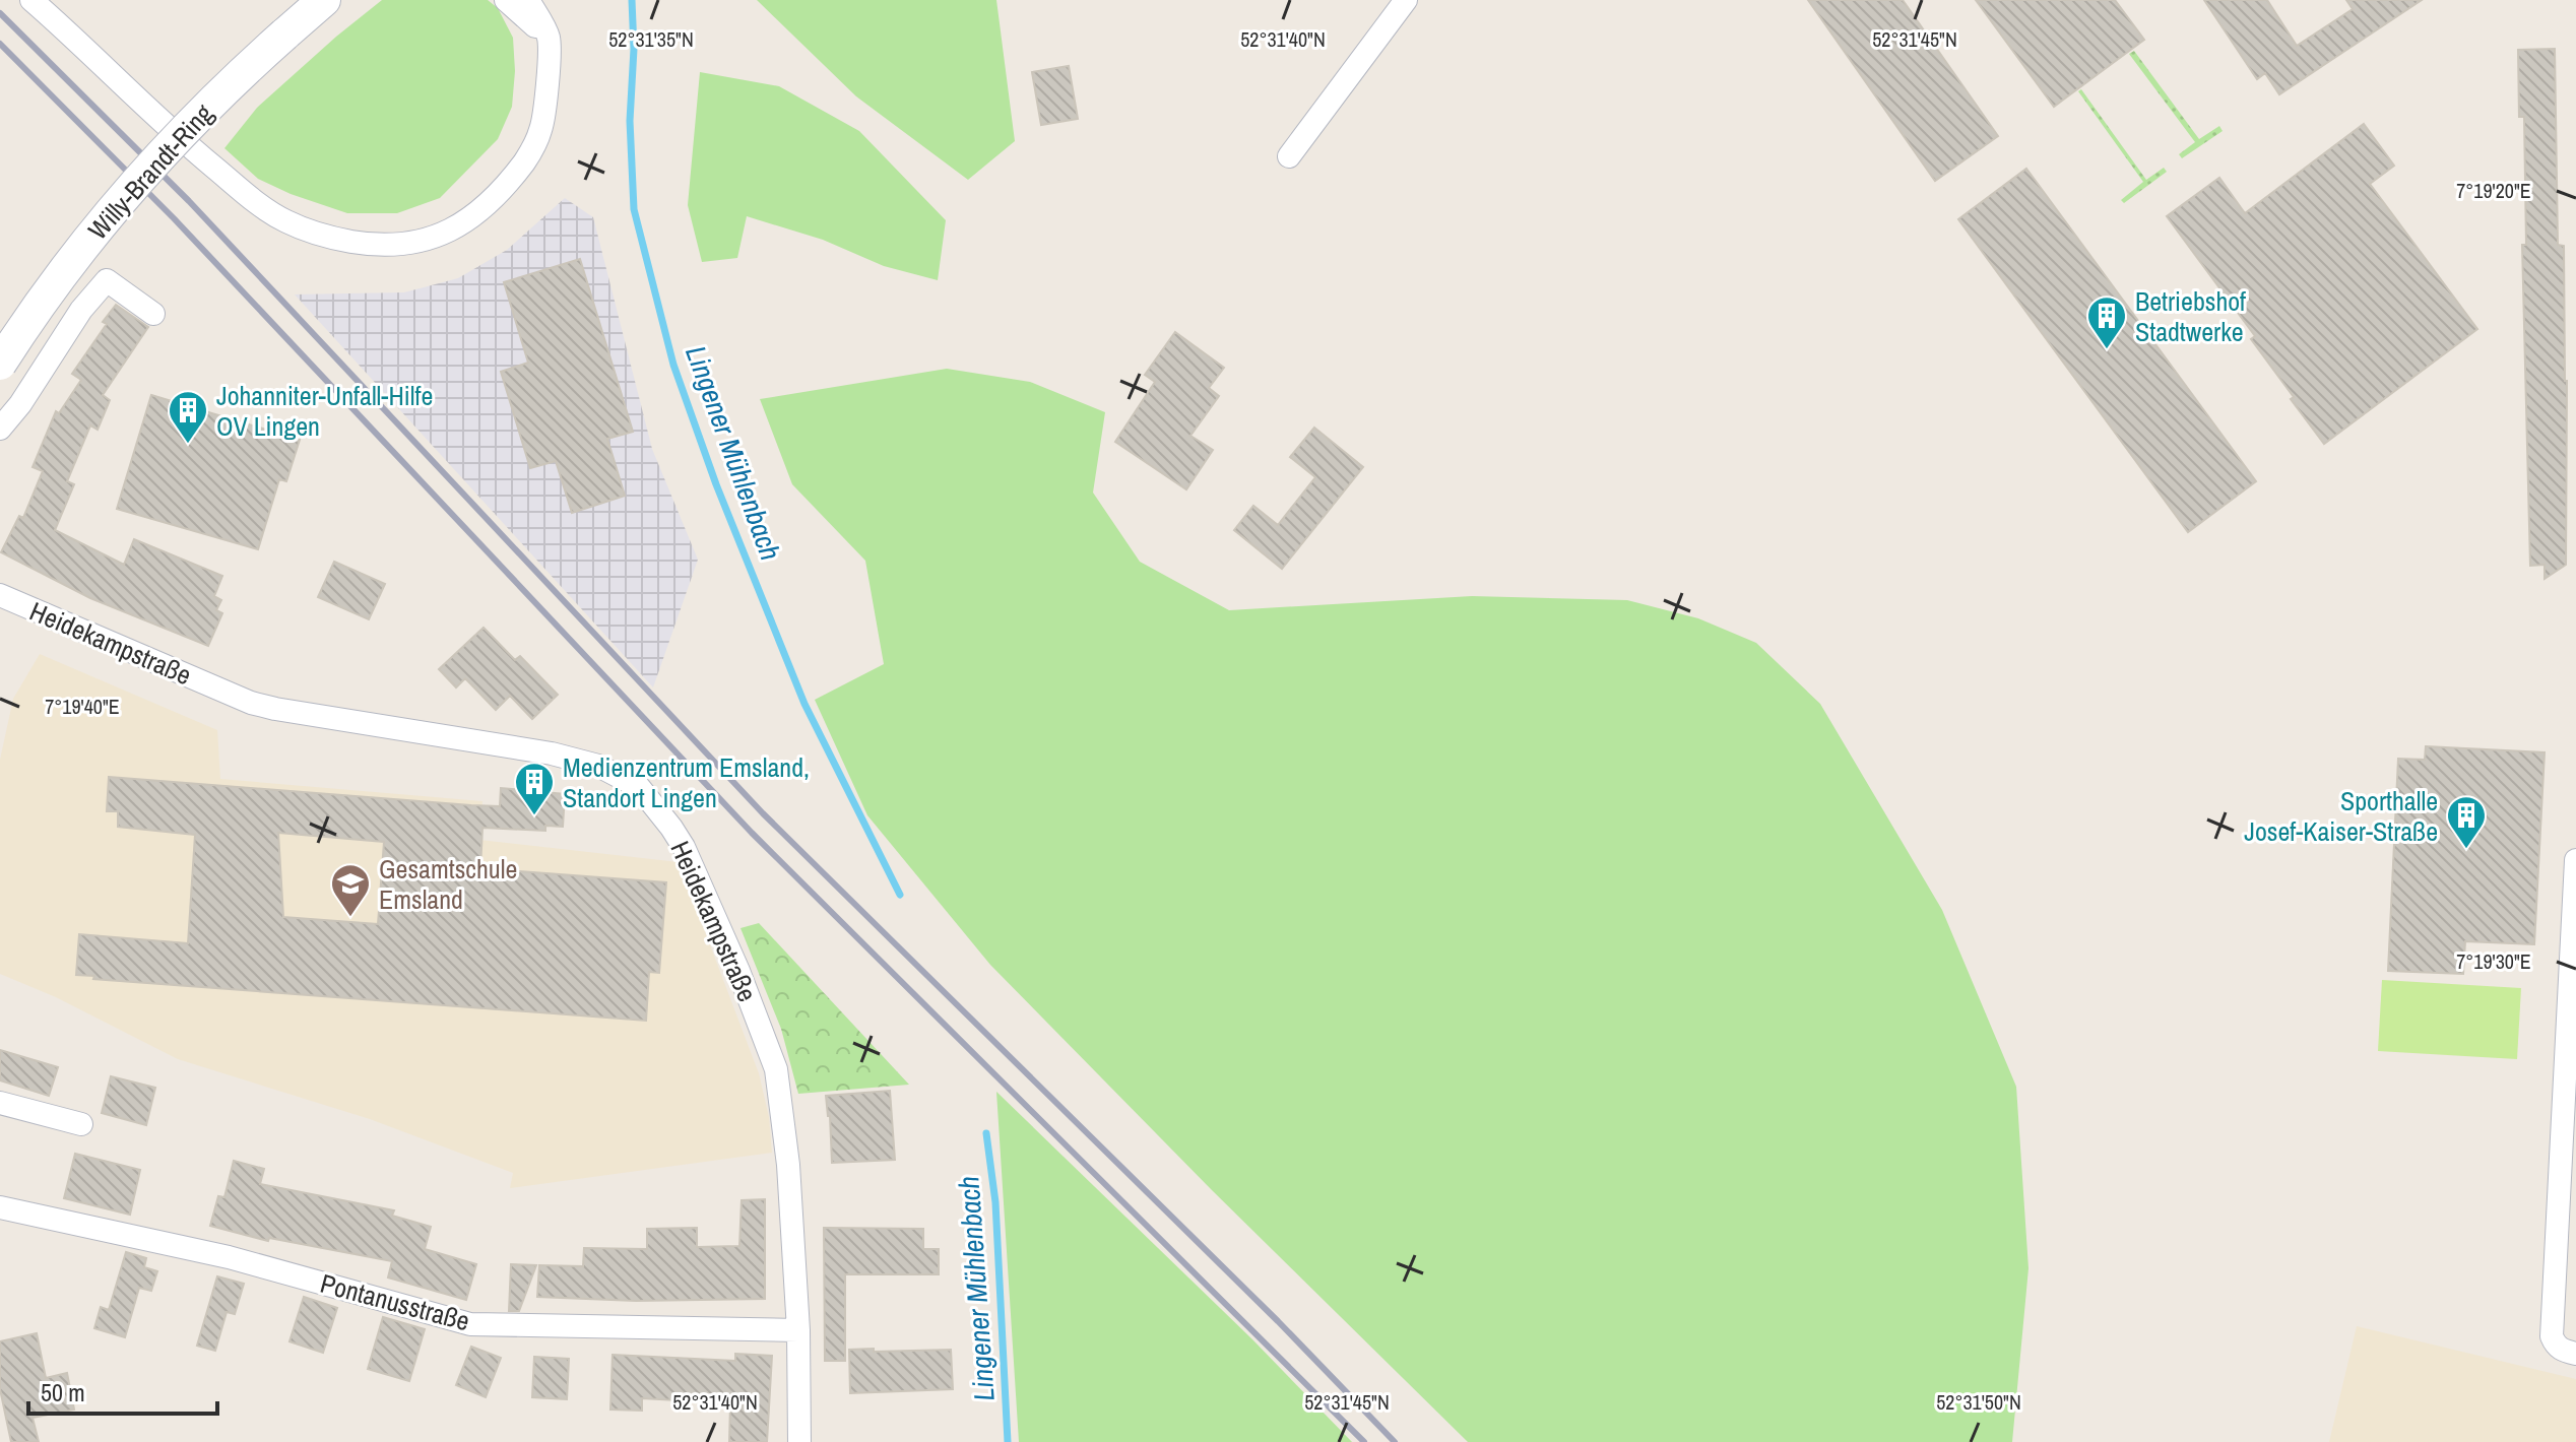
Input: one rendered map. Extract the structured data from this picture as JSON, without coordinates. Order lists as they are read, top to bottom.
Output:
{
  "streets": {
    "main road": ["Willy-Brandt-Ring"],
    "street": ["Heidekampstraße", "Pontanusstraße"]
  },
  "crossings": [
    ["Heidekampstraße", "Pontanusstraße"]
  ],
  "water": ["Lingener Mühlenbach"],
  "places": {
    "building": [
      "Betriebshof Stadtwerke",
      "Johanniter-Unfall-Hilfe OV Lingen",
      "Medienzentrum Emsland, Standort Lingen",
      "Sporthalle Josef-Kaiser-Straße"
    ],
    "school or university": ["Gesamtschule Emsland"]
  },
  "scale_bar": "50 m",
  "coordinates": [
    "52°31'35\"N",
    "52°31'40\"N",
    "52°31'45\"N",
    "7°19'20\"E",
    "7°19'40\"E",
    "7°19'30\"E",
    "52°31'50\"N"
  ]
}
